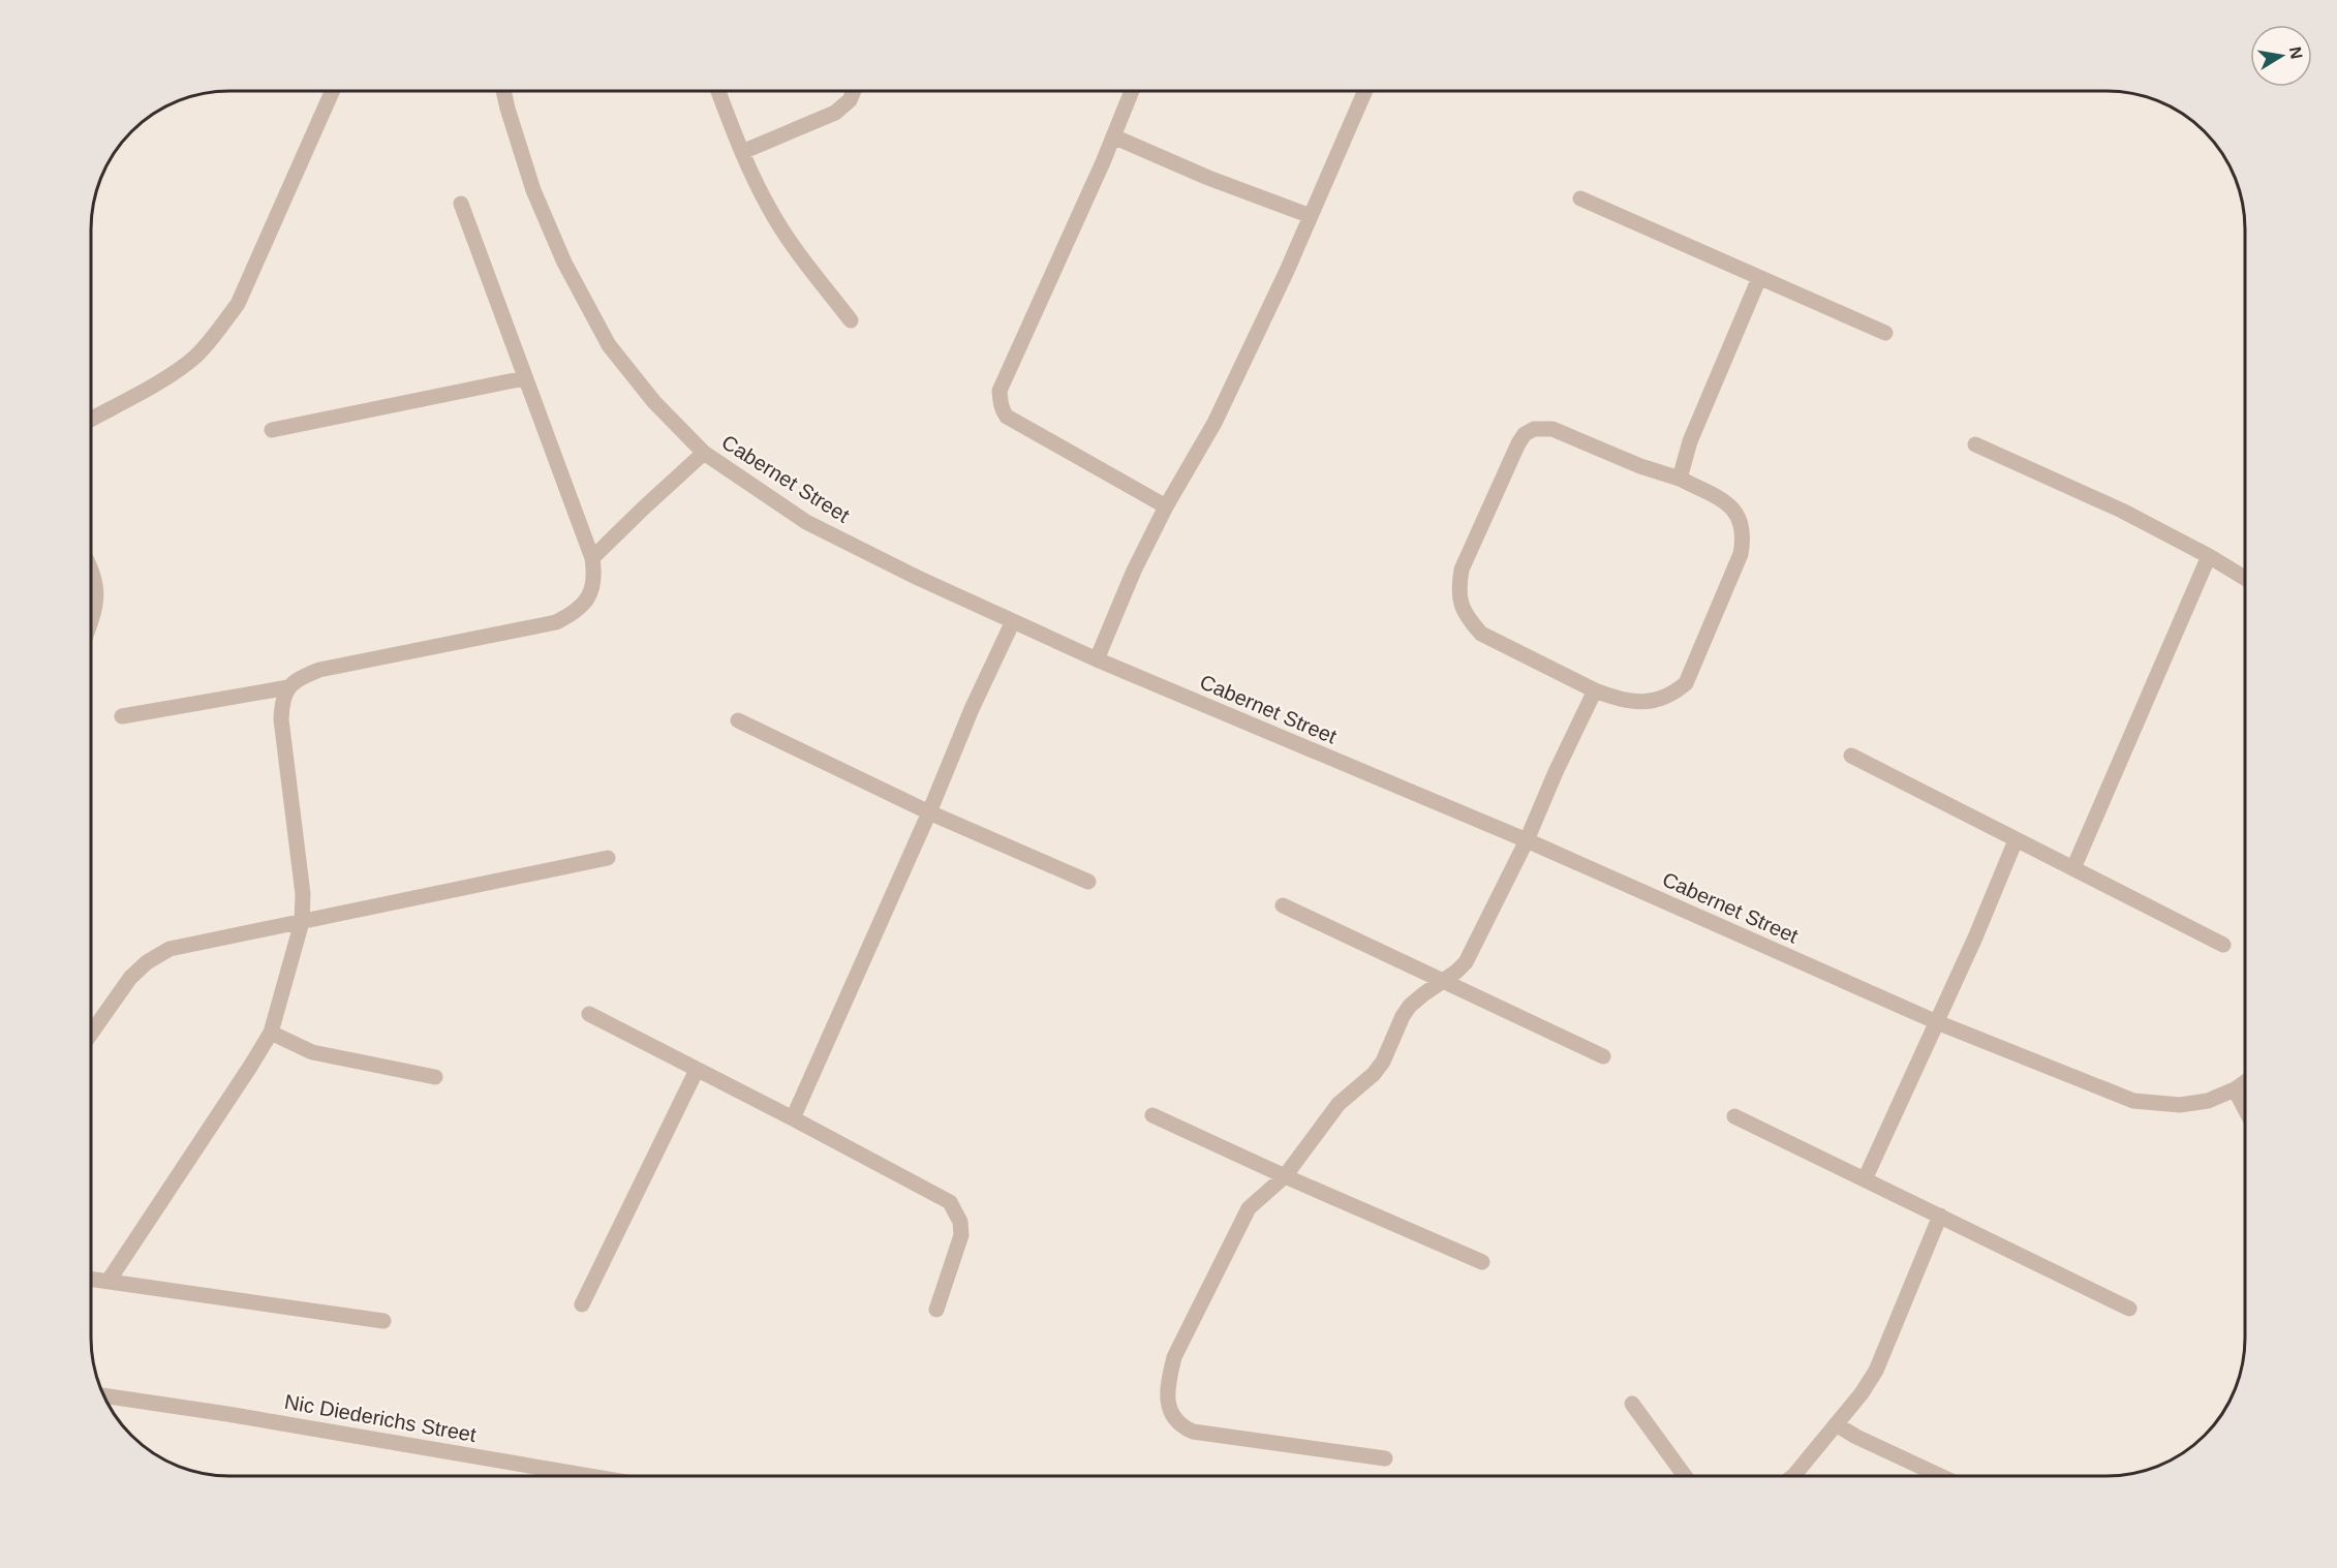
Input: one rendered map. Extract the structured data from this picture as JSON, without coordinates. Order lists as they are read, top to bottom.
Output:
{
  "streets": {
    "street": ["Cabernet Street", "Nic Diederichs Street"]
  },
  "north": "right"
}
